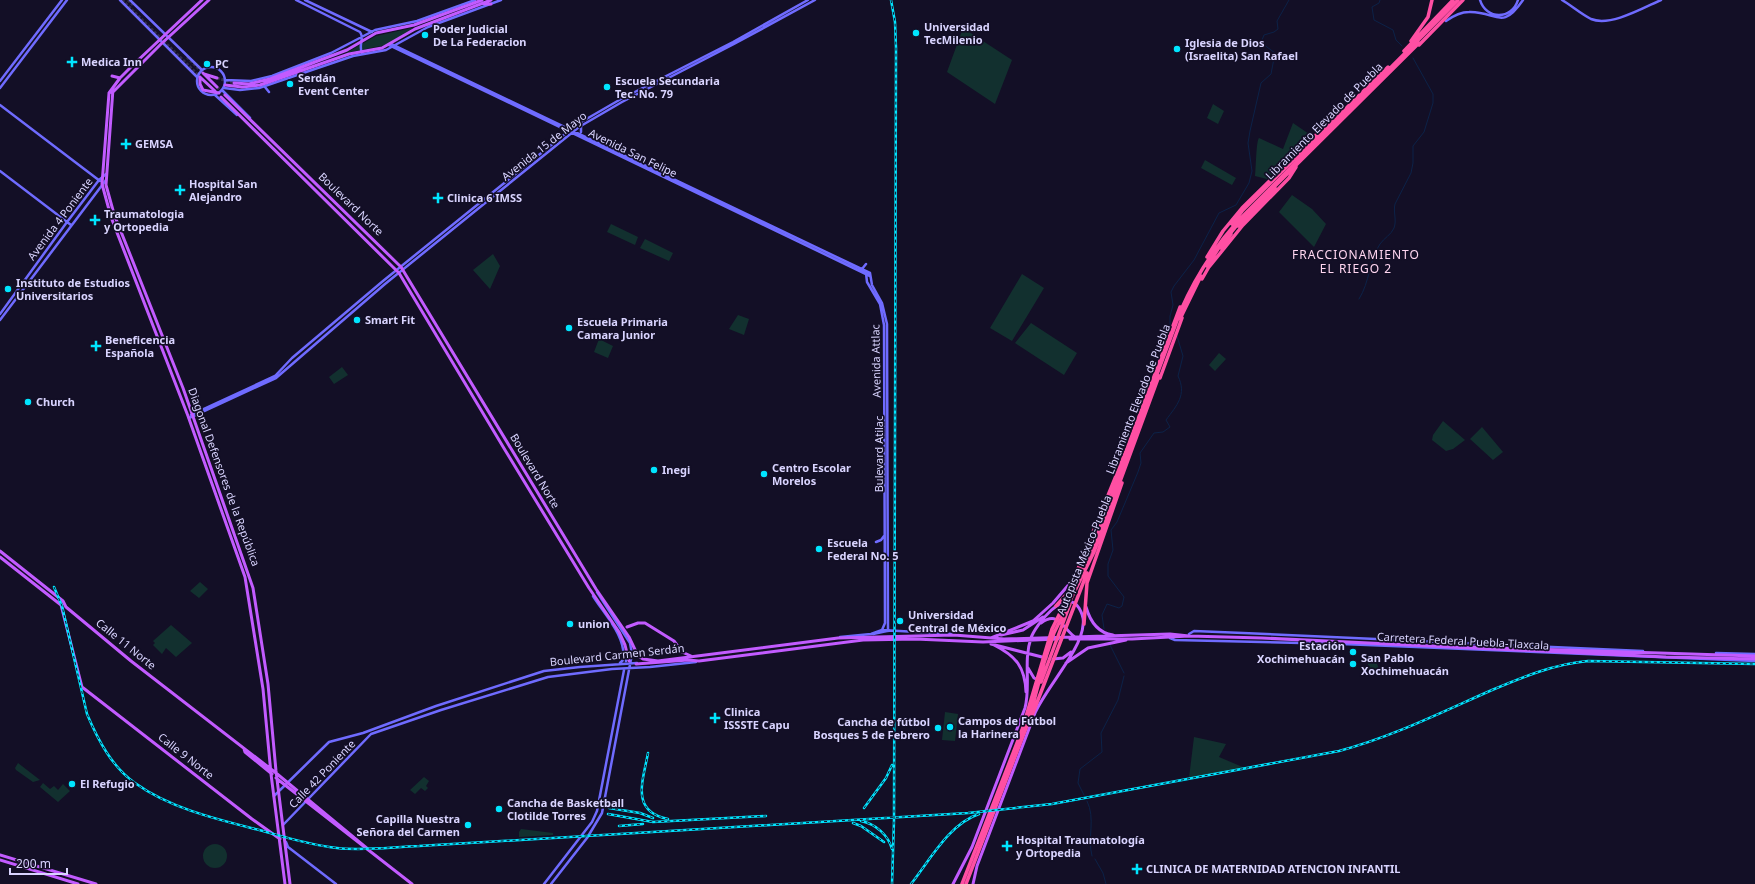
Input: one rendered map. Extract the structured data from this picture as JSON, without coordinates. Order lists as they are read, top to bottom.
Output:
{
  "streets": {
    "highway": ["Libramiento Elevado de Puebla", "Autopista México-Puebla"],
    "main road": [
      "Avenida 15 de Mayo",
      "Avenida San Felipe",
      "Boulevard Norte",
      "Avenida 4 Poniente",
      "Avenida Attlac",
      "Bulevard Atilac",
      "Diagonal Defensores de la República",
      "Carretera Federal Puebla-Tlaxcala",
      "Calle 11 Norte",
      "Boulevard Carmen Serdán",
      "Calle 9 Norte",
      "Calle 42 Poniente"
    ]
  },
  "crossings": [
    ["Libramiento Elevado de Puebla", "Autopista México-Puebla"],
    ["Avenida 15 de Mayo", "Avenida San Felipe"],
    ["Avenida 15 de Mayo", "Boulevard Norte"],
    ["Avenida 15 de Mayo", "Diagonal Defensores de la República"],
    ["Avenida San Felipe", "Avenida Attlac"],
    ["Avenida San Felipe", "Bulevard Atilac"],
    ["Avenida 4 Poniente", "Diagonal Defensores de la República"],
    ["Avenida Attlac", "Bulevard Atilac"],
    ["Diagonal Defensores de la República", "Calle 11 Norte"],
    ["Diagonal Defensores de la República", "Calle 9 Norte"],
    ["Diagonal Defensores de la República", "Calle 42 Poniente"],
    ["Carretera Federal Puebla-Tlaxcala", "Boulevard Carmen Serdán"],
    ["Calle 11 Norte", "Boulevard Carmen Serdán"],
    ["Calle 11 Norte", "Calle 42 Poniente"],
    ["Boulevard Carmen Serdán", "Calle 42 Poniente"]
  ],
  "districts": ["FRACCIONAMIENTO EL RIEGO 2"],
  "places": {
    "other": [
      "Universidad TecMilenio",
      "Poder Judicial De La Federacion",
      "Iglesia de Dios (Israelita) San Rafael",
      "PC",
      "Serdán Event Center",
      "Escuela Secundaria Tec. No. 79",
      "Instituto de Estudios Universitarios",
      "Smart Fit",
      "Escuela Primaria Camara Junior",
      "Church",
      "Inegi",
      "Centro Escolar Morelos",
      "Escuela Federal No. 5",
      "Universidad Central de México",
      "union",
      "Estación Xochimehuacán",
      "San Pablo Xochimehuacán",
      "Campos de Fútbol la Harinera",
      "Cancha de fútbol Bosques 5 de Febrero",
      "El Refugio",
      "Cancha de Basketball Clotilde Torres",
      "Capilla Nuestra Señora del Carmen"
    ],
    "health": [
      "Medica Inn",
      "GEMSA",
      "Hospital San Alejandro",
      "Clinica 6 IMSS",
      "Traumatologia y Ortopedia",
      "Beneficencia Española",
      "Clinica ISSSTE Capu",
      "Hospital Traumatología y Ortopedia",
      "CLINICA DE MATERNIDAD ATENCION INFANTIL"
    ]
  },
  "scale_bar": "200 m"
}
